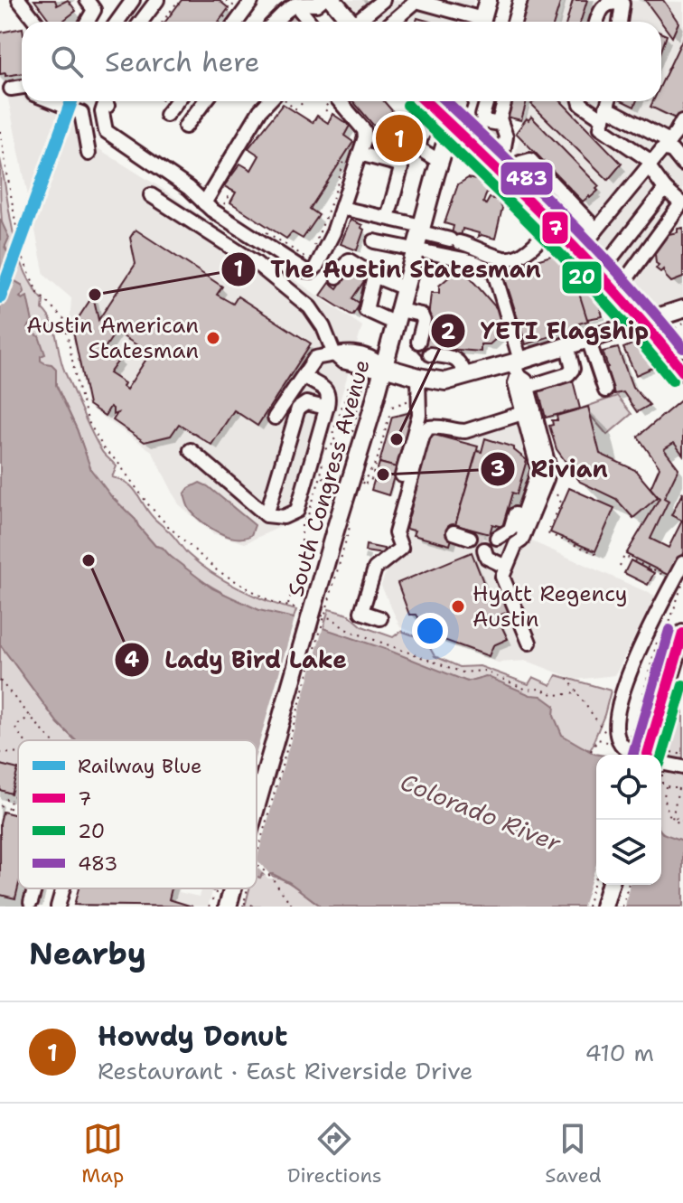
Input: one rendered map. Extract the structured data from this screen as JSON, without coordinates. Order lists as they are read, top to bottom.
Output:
{
  "streets": {
    "main road": ["South Congress Avenue"]
  },
  "water": ["Colorado River"],
  "places": [
    "The Austin Statesman",
    "Austin American Statesman",
    "YETI Flagship",
    "Rivian",
    "Lady Bird Lake",
    "Hyatt Regency Austin"
  ],
  "lines": [
    "rail line Blue",
    "transit line 7",
    "transit line 483",
    "transit line 20"
  ],
  "legend": [
    "Railway Blue",
    "7",
    "20",
    "483"
  ],
  "page": {
    "search": "Search here",
    "pins": "1",
    "heading": "Nearby",
    "list": [
      {
        "mark": "1",
        "name": "Howdy Donut",
        "note": "Restaurant · East Riverside Drive",
        "value": "410 m"
      }
    ],
    "nav": ["Map", "Directions", "Saved"]
  }
}
